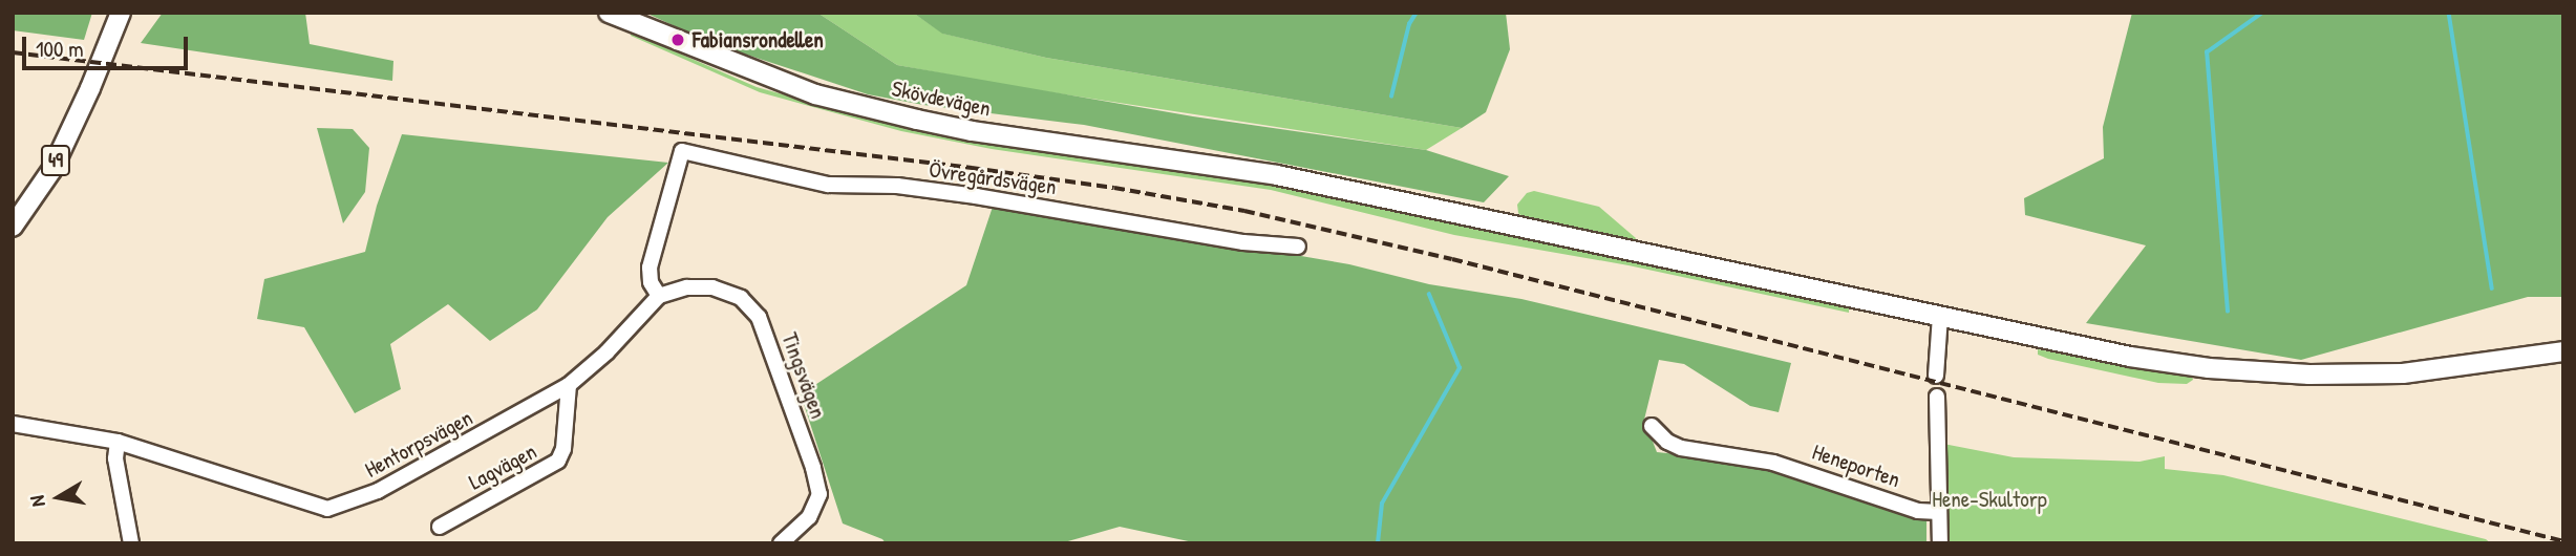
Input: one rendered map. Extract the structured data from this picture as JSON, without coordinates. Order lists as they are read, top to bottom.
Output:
{
  "streets": {
    "main road": ["Skövdevägen", "49"],
    "street": [
      "Övregårdsvägen",
      "Tingsvägen",
      "Hentorpsvägen",
      "Heneporten",
      "Lagvägen"
    ]
  },
  "crossings": [
    ["Övregårdsvägen", "Tingsvägen"],
    ["Övregårdsvägen", "Hentorpsvägen"],
    ["Tingsvägen", "Hentorpsvägen"],
    ["Hentorpsvägen", "Lagvägen"]
  ],
  "parks": ["Hene-Skultorp"],
  "places": ["Fabiansrondellen"],
  "scale_bar": "100 m",
  "north": "left"
}
